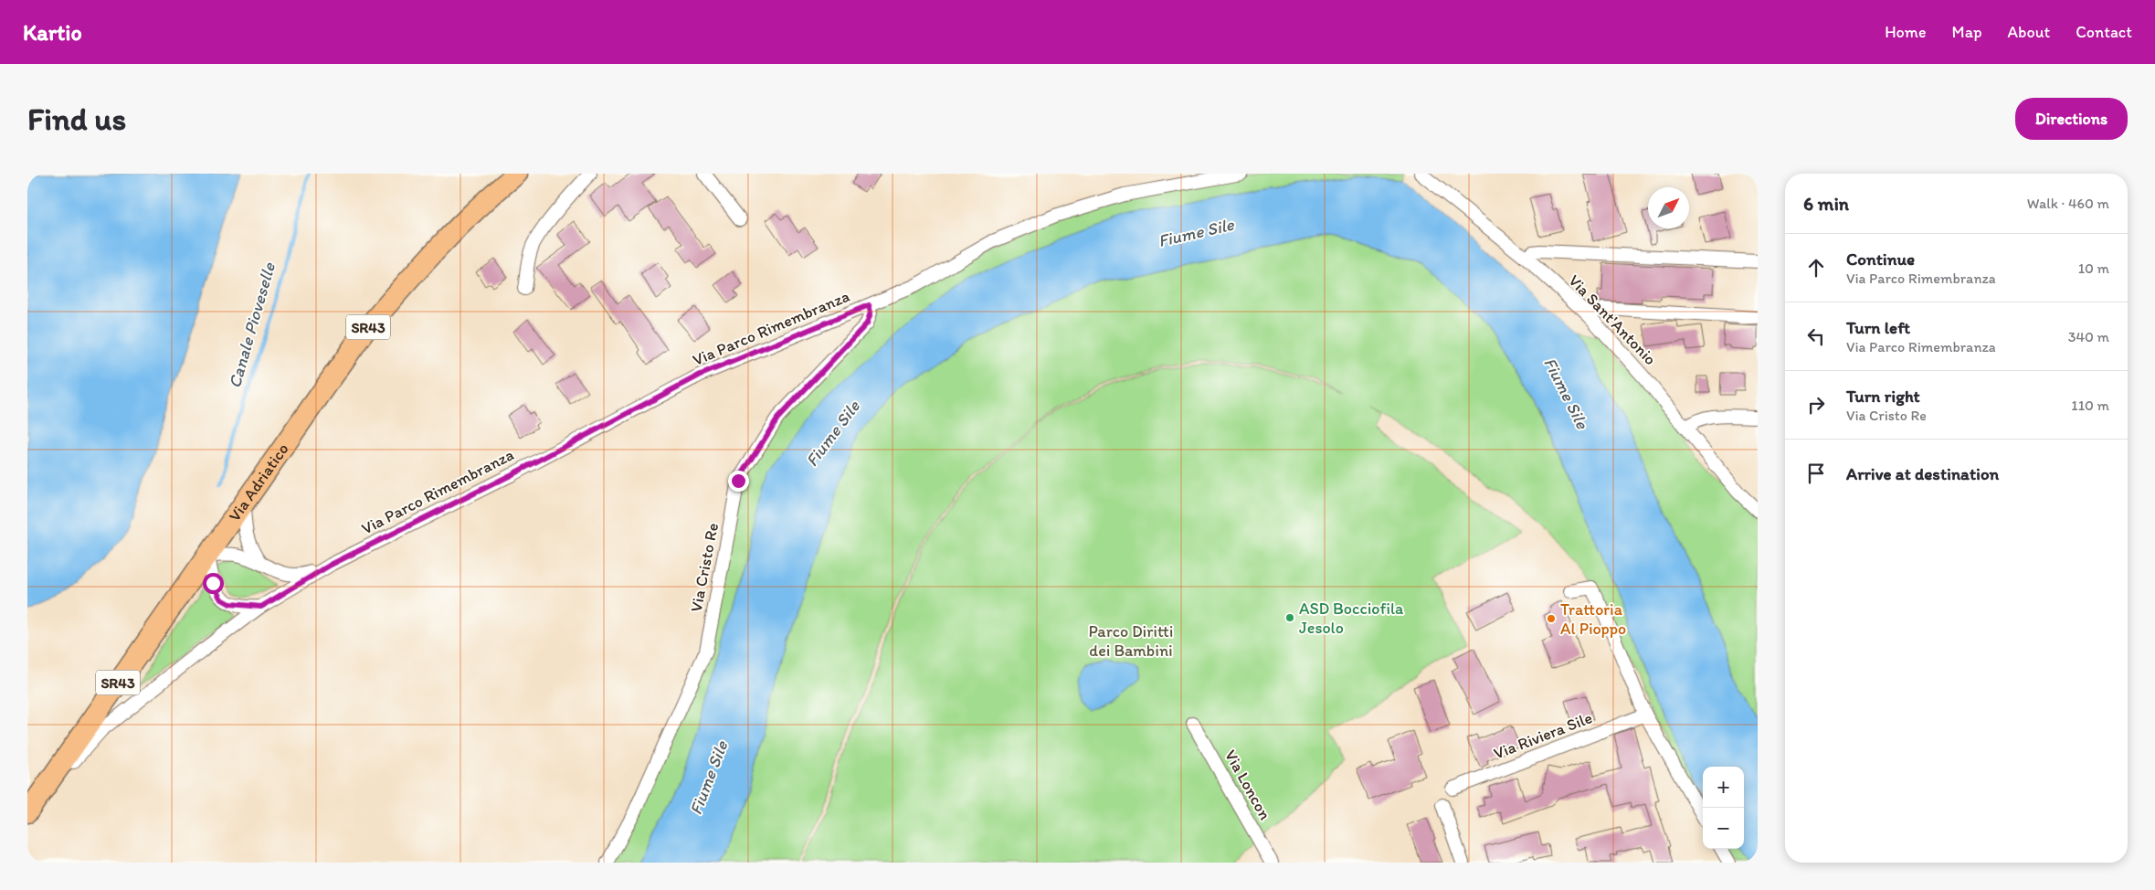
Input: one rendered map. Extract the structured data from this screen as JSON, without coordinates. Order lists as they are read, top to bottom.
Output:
{
  "streets": {
    "main road": ["SR43", "Via Adriatico"],
    "street": [
      "Via Sant'Antonio",
      "Via Parco Rimembranza",
      "Via Cristo Re",
      "Via Riviera Sile",
      "Via Loncon"
    ]
  },
  "crossings": [
    ["Via Parco Rimembranza", "Via Adriatico"],
    ["Via Parco Rimembranza", "Via Cristo Re"]
  ],
  "water": ["Fiume Sile", "Canale Pioveselle"],
  "parks": ["Parco Diritti dei Bambini"],
  "places": ["ASD Bocciofila Jesolo", "Trattoria Al Pioppo"],
  "north": "top right",
  "page": {
    "header": "Kartio",
    "nav": [
      "Home",
      "Map",
      "About",
      "Contact"
    ],
    "buttons": "Directions",
    "title": "Find us",
    "heading": ["6 min", "Walk · 460 m"],
    "list": [
      ["Continue", "Via Parco Rimembranza", "10 m"],
      ["Turn left", "Via Parco Rimembranza", "340 m"],
      ["Turn right", "Via Cristo Re", "110 m"],
      "Arrive at destination"
    ],
    "map_buttons": ["+", "−"]
  }
}
